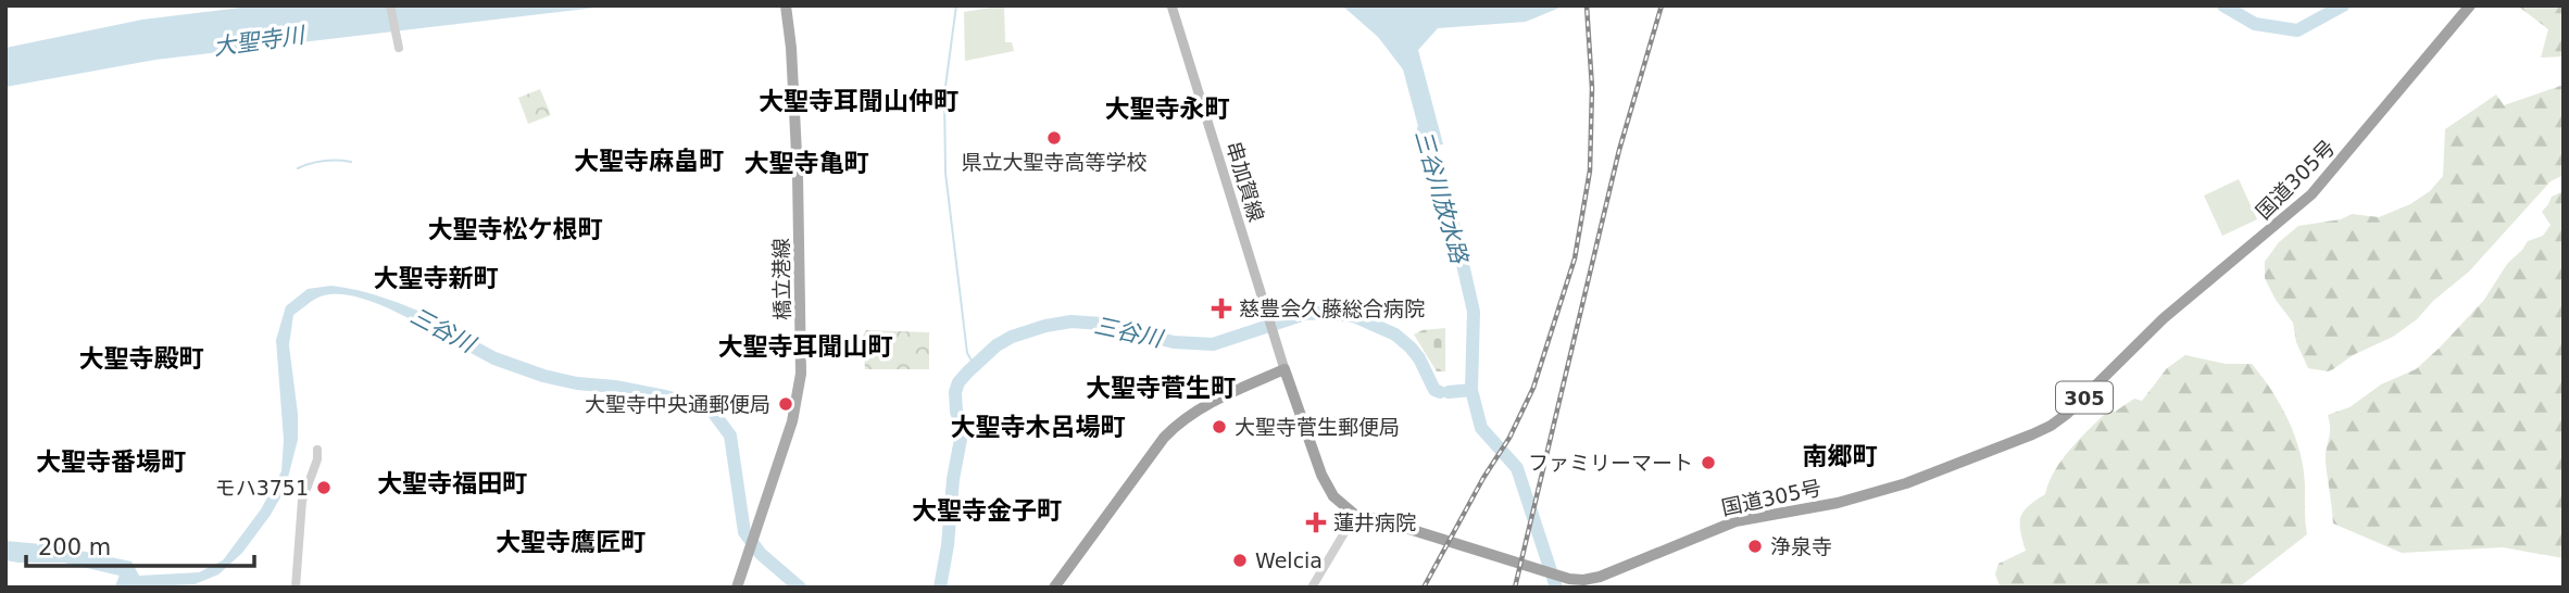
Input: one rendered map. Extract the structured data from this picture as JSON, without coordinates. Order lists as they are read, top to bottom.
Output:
{
  "streets": {
    "highway": ["国道305号", "305"],
    "main road": ["串加賀線", "橋立港線"]
  },
  "districts": [
    "大聖寺耳聞山仲町",
    "大聖寺永町",
    "大聖寺麻畠町",
    "大聖寺亀町",
    "大聖寺松ケ根町",
    "大聖寺新町",
    "大聖寺耳聞山町",
    "大聖寺殿町",
    "大聖寺菅生町",
    "大聖寺木呂場町",
    "南郷町",
    "大聖寺番場町",
    "大聖寺福田町",
    "大聖寺金子町",
    "大聖寺鷹匠町"
  ],
  "water": ["大聖寺川", "三谷川放水路", "三谷川"],
  "places": {
    "other": [
      "県立大聖寺高等学校",
      "大聖寺中央通郵便局",
      "大聖寺菅生郵便局",
      "ファミリーマート",
      "モハ3751",
      "浄泉寺",
      "Welcia"
    ],
    "health": ["慈豊会久藤総合病院", "蓮井病院"]
  },
  "scale_bar": "200 m"
}
